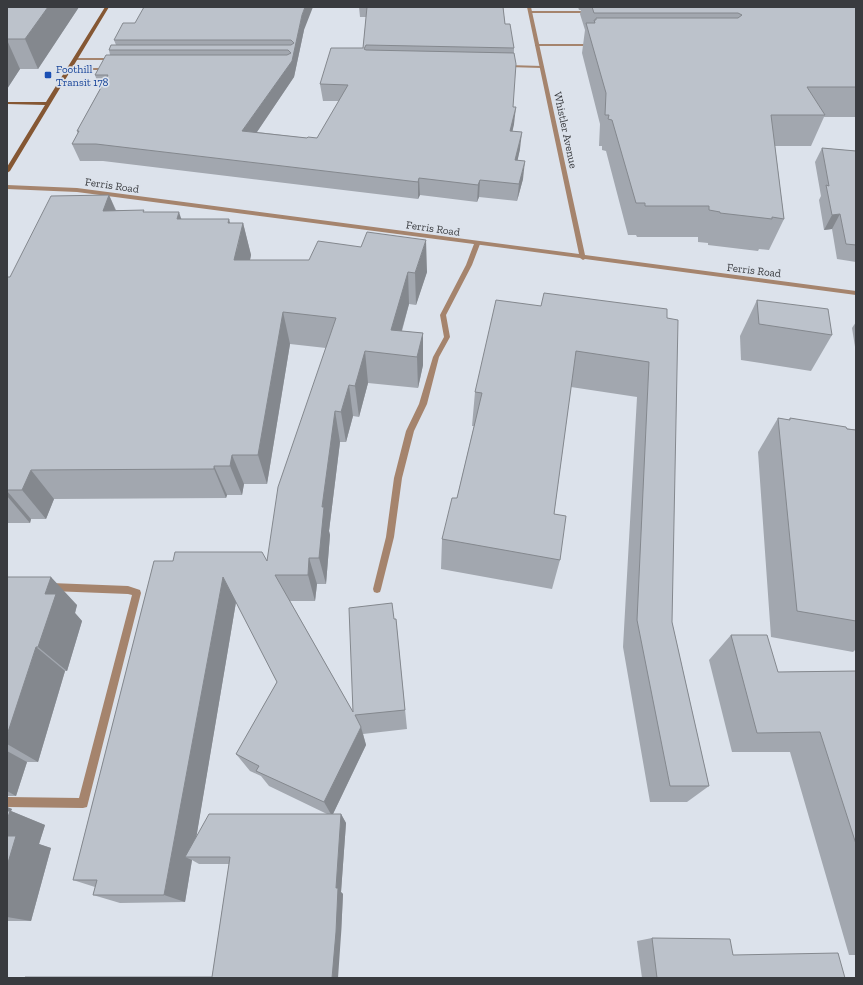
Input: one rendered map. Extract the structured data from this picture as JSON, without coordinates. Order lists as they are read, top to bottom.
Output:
{
  "streets": {
    "street": ["Whistler Avenue", "Ferris Road"]
  },
  "crossings": [
    ["Whistler Avenue", "Ferris Road"]
  ],
  "places": {
    "transit": ["Foothill Transit 178"]
  }
}
